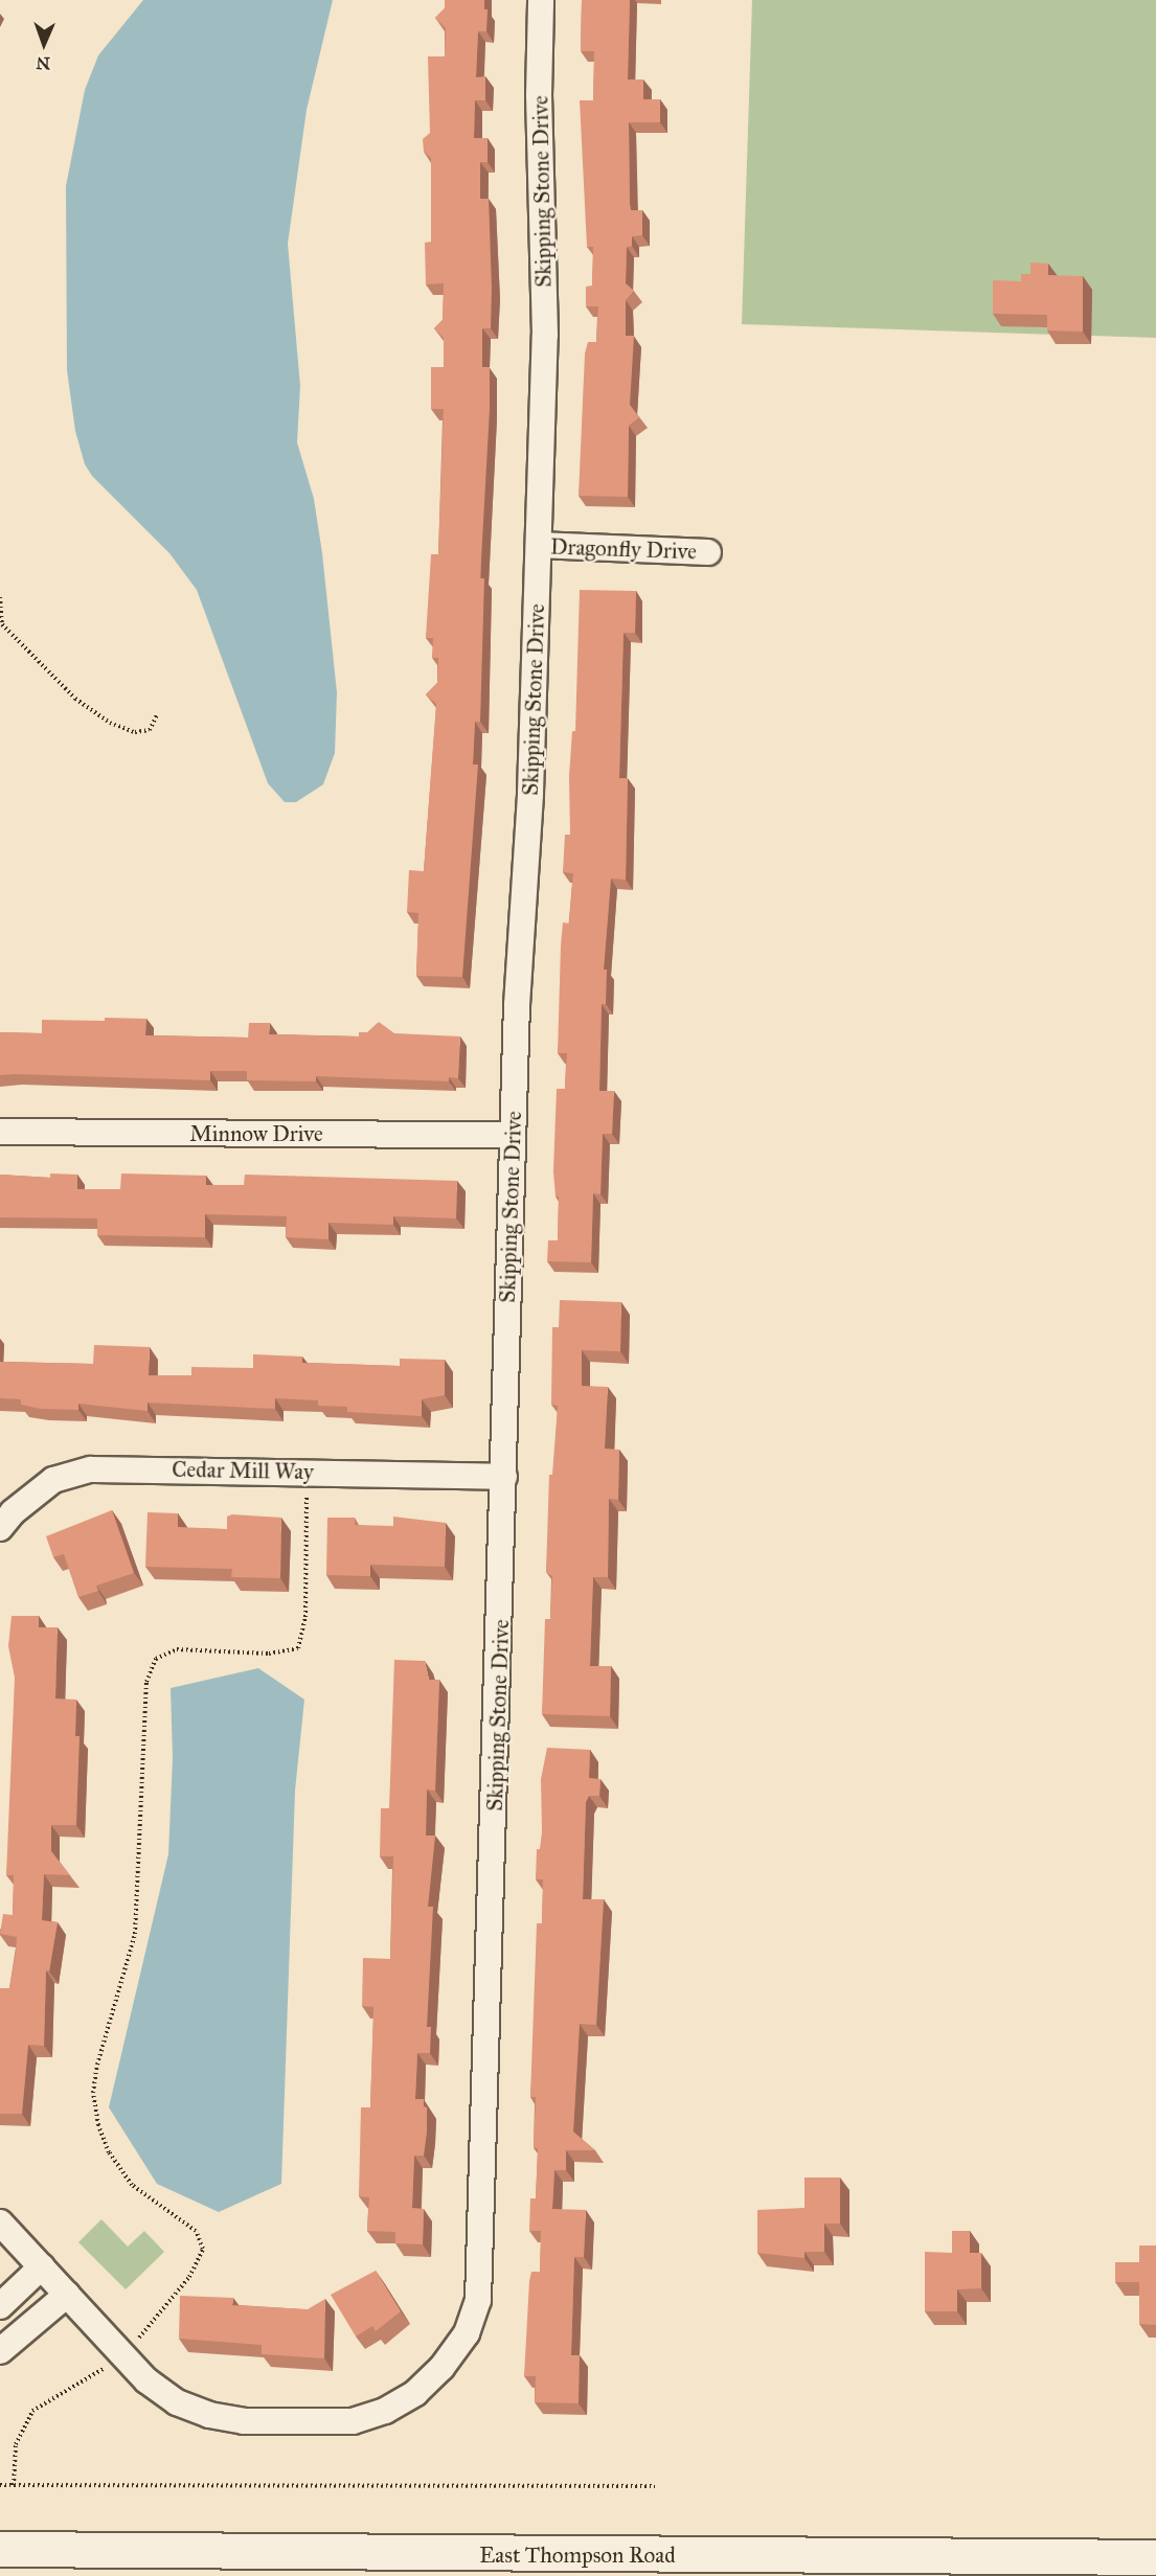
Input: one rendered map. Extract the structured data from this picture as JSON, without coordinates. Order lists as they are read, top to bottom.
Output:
{
  "streets": {
    "main road": ["East Thompson Road"],
    "street": [
      "Skipping Stone Drive",
      "Dragonfly Drive",
      "Minnow Drive",
      "Cedar Mill Way"
    ]
  },
  "crossings": [
    ["Skipping Stone Drive", "Dragonfly Drive"],
    ["Skipping Stone Drive", "Minnow Drive"],
    ["Skipping Stone Drive", "Cedar Mill Way"]
  ],
  "north": "bottom"
}
